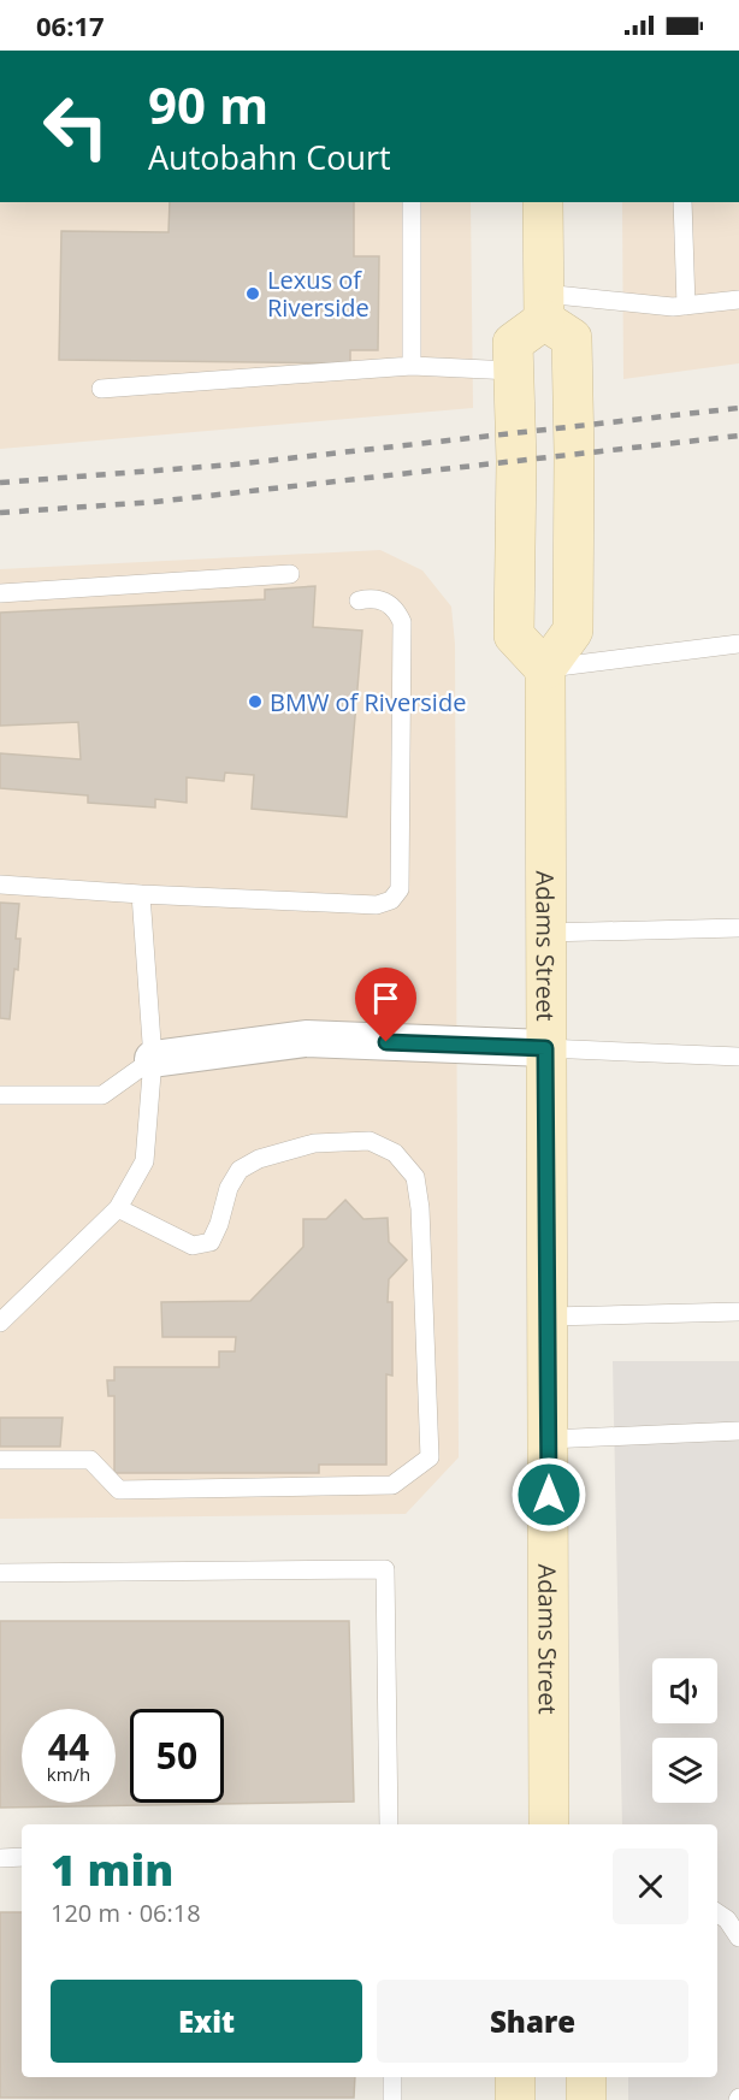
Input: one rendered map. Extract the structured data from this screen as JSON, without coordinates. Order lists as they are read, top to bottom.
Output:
{
  "streets": {
    "main road": ["Adams Street"]
  },
  "places": ["Lexus of Riverside", "BMW of Riverside"],
  "page": {
    "status": "06:17",
    "turn": ["90 m", "Autobahn Court"],
    "speed": "44 km/h",
    "limit": "50",
    "heading": ["1 min", "120 m · 06:18"],
    "buttons": ["Exit", "Share"]
  }
}
